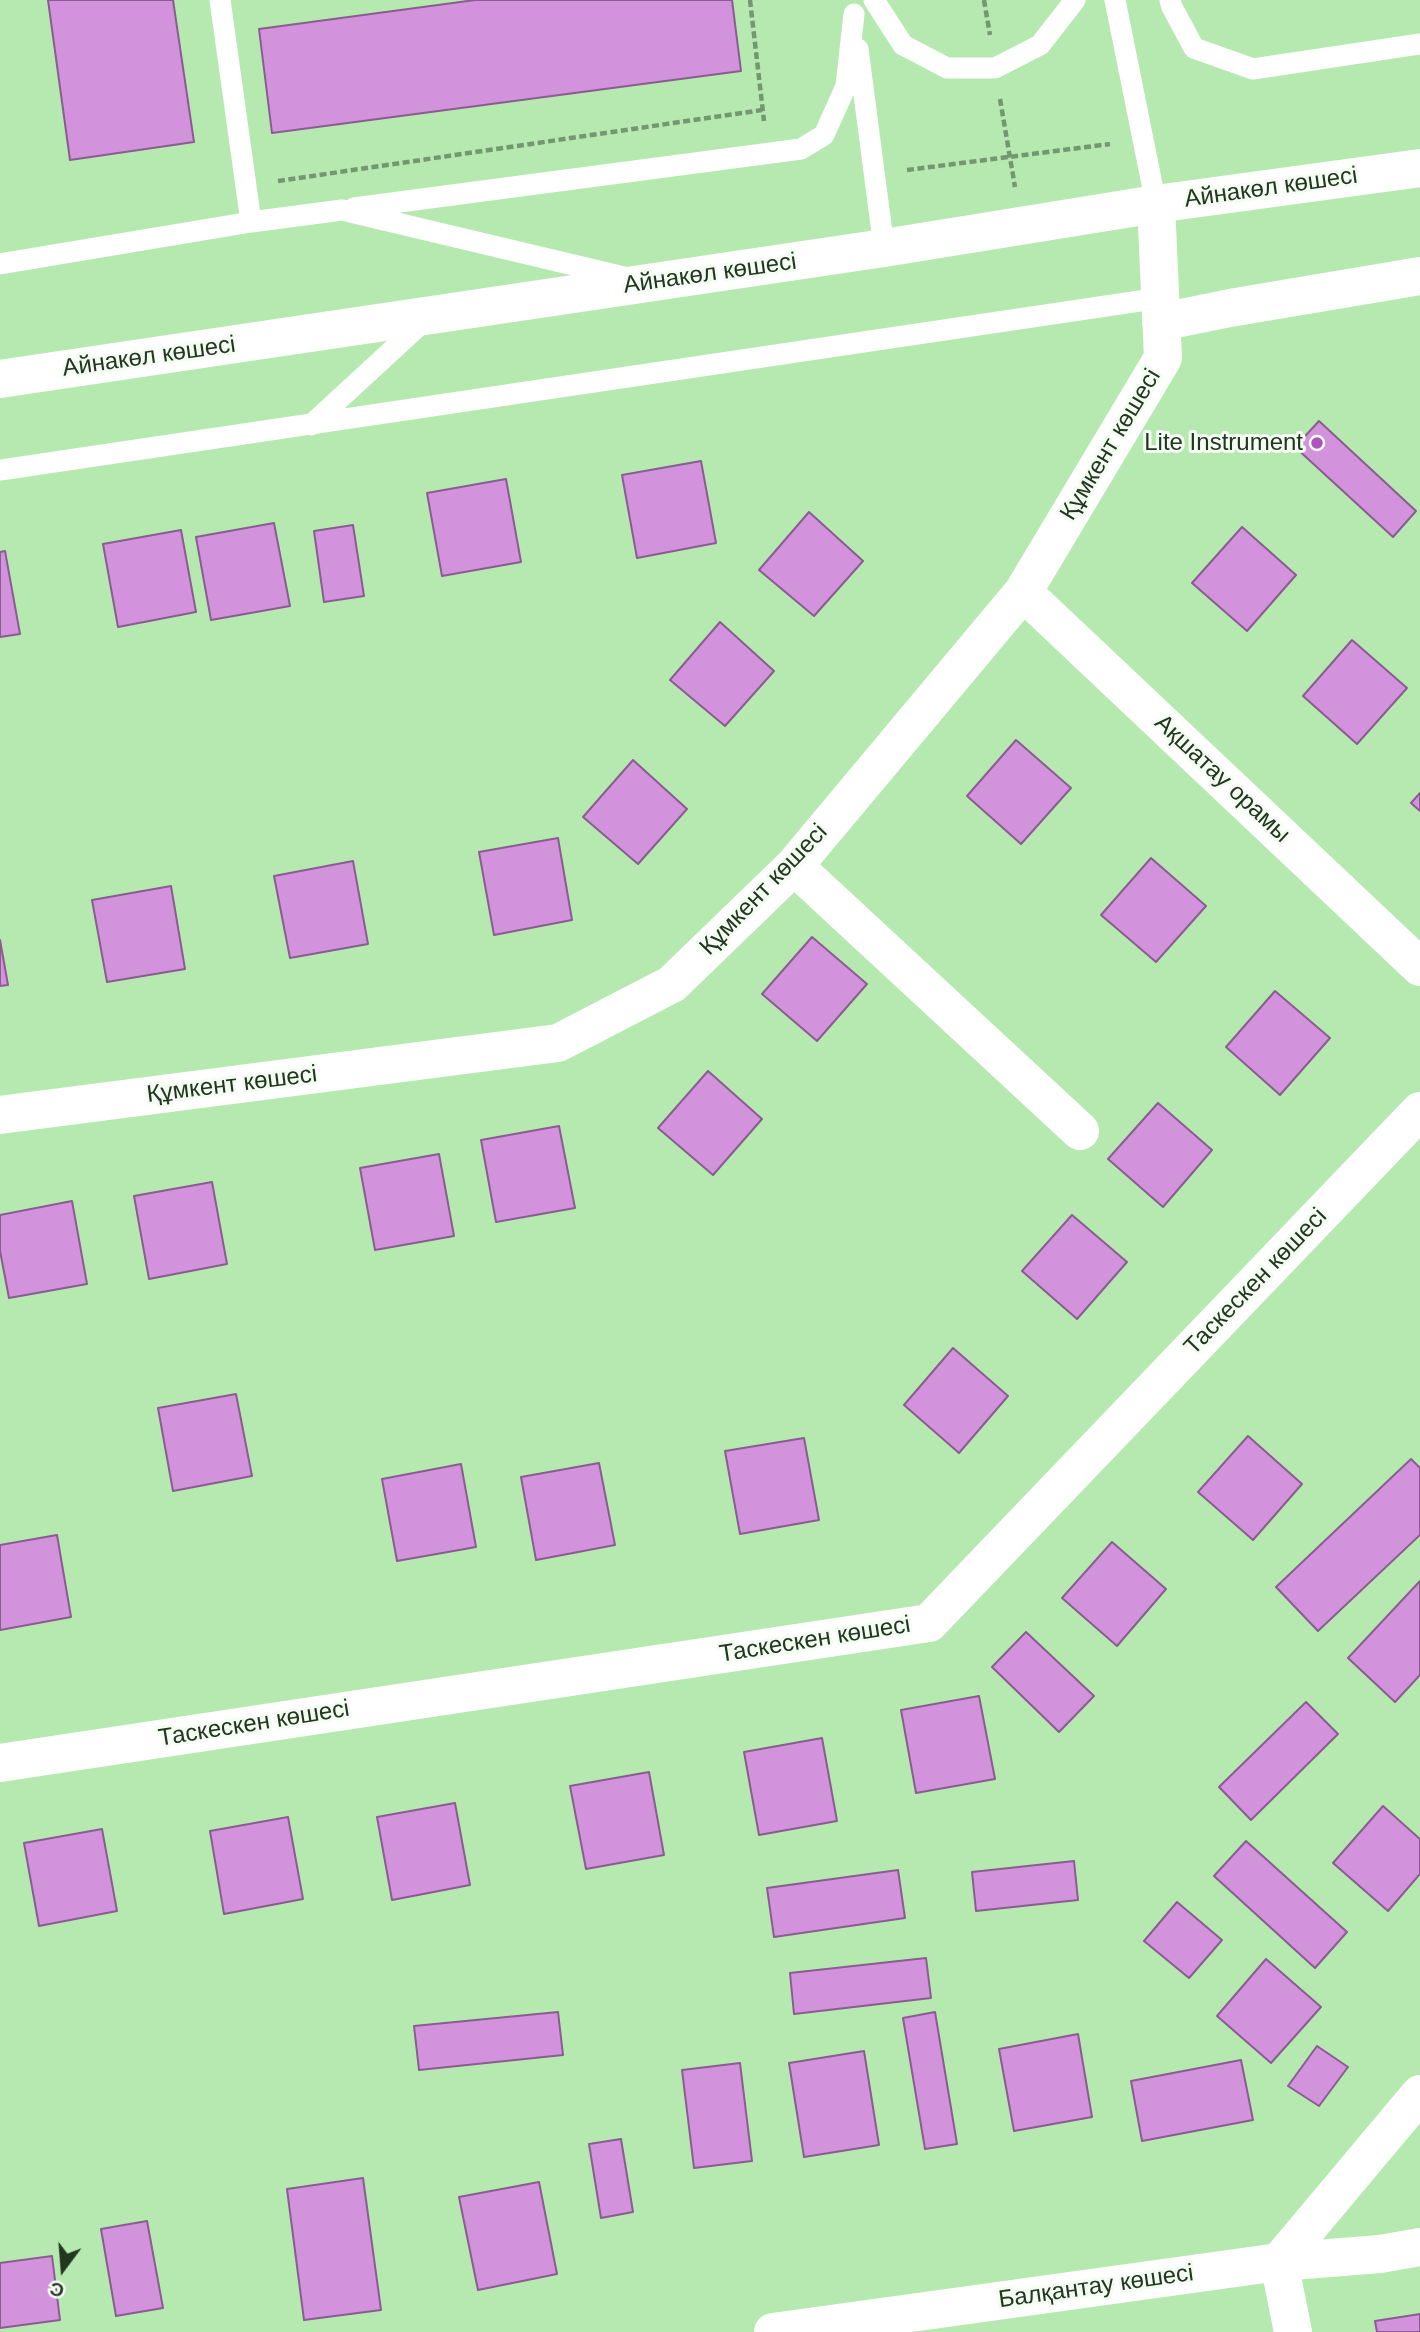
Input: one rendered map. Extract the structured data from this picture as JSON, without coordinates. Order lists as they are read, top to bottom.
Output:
{
  "streets": {
    "street": [
      "Айнакөл көшесі",
      "Құмкент көшесі",
      "Ақшатау орамы",
      "Таскескен көшесі",
      "Балқантау көшесі"
    ]
  },
  "crossings": [
    ["Айнакөл көшесі", "Құмкент көшесі"],
    ["Құмкент көшесі", "Ақшатау орамы"]
  ],
  "places": ["Lite Instrument"],
  "north": "bottom"
}
